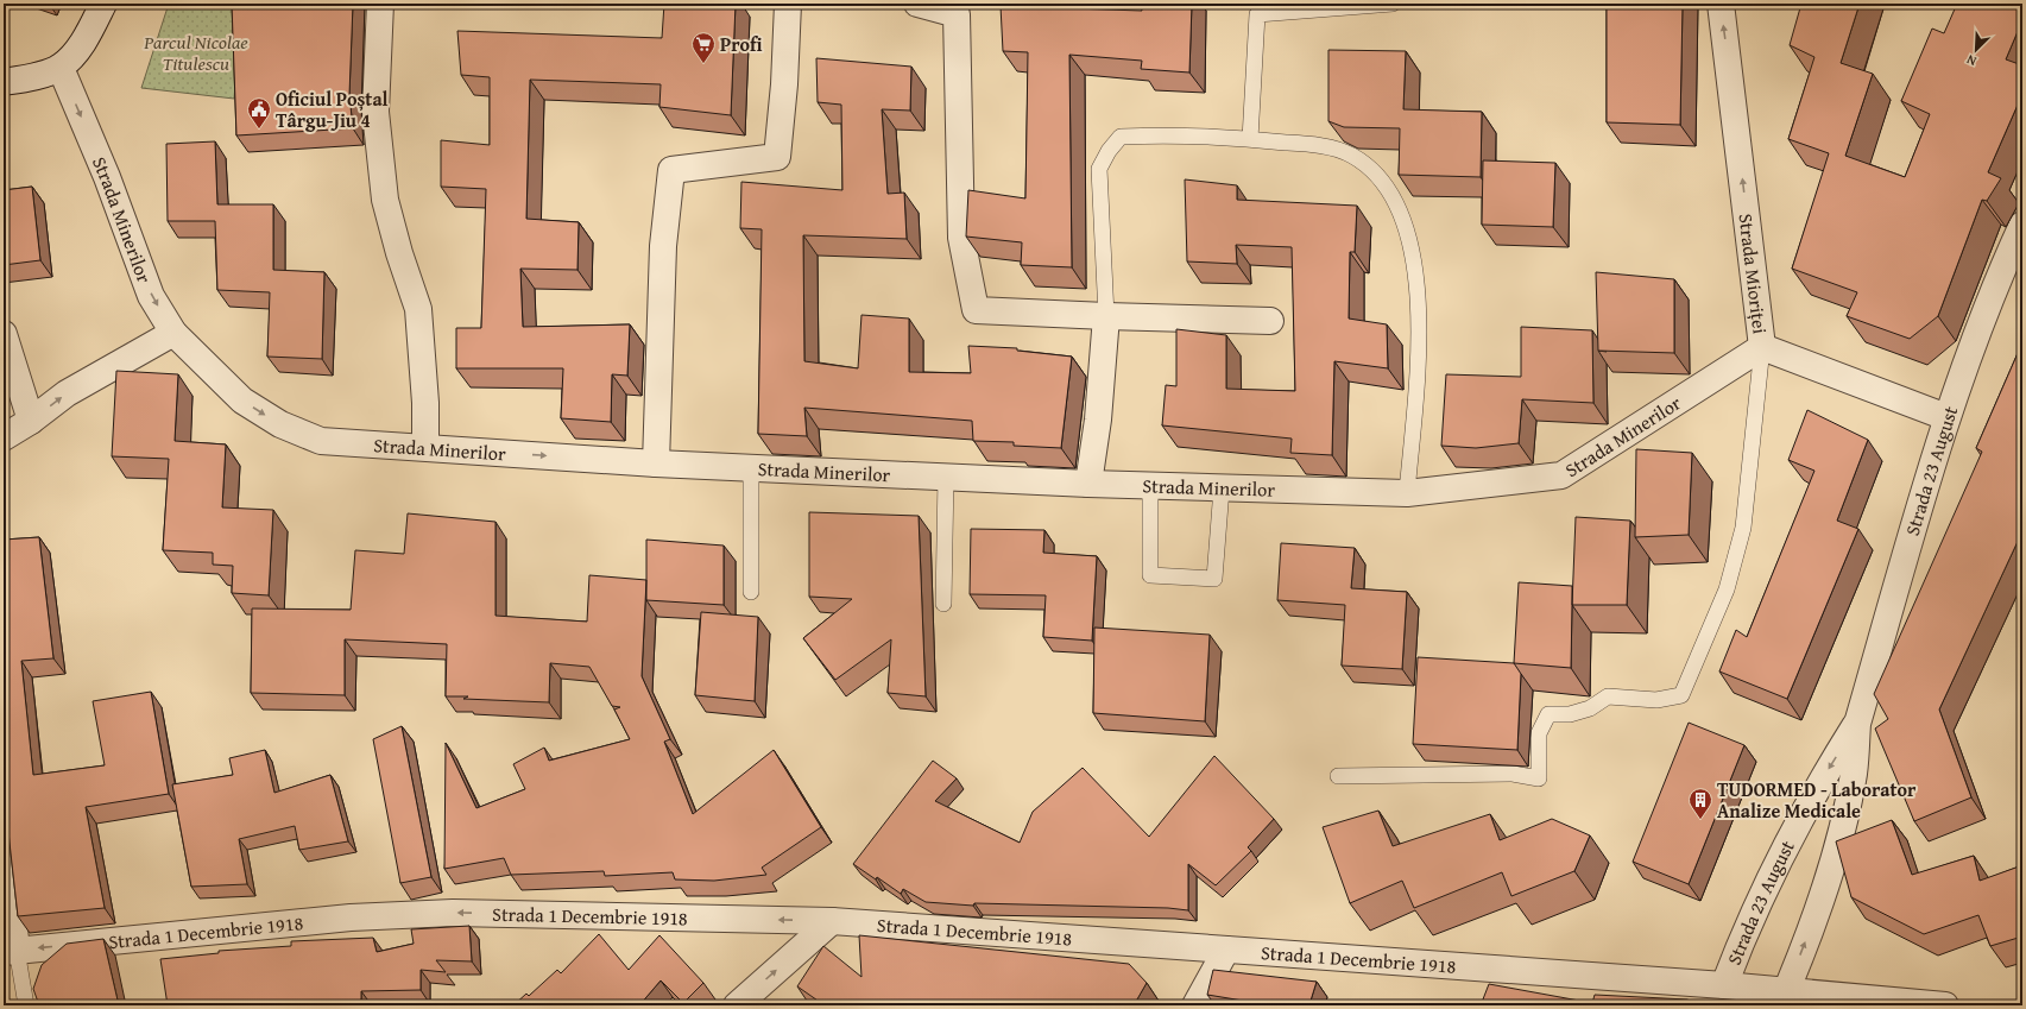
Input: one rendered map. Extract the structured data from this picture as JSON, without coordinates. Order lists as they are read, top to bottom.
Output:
{
  "streets": {
    "street": [
      "Strada Minerilor",
      "Strada Mioriței",
      "Strada 23 August",
      "Strada 1 Decembrie 1918"
    ]
  },
  "crossings": [
    ["Strada Minerilor", "Strada Mioriței"],
    ["Strada Mioriței", "Strada 23 August"],
    ["Strada 23 August", "Strada 1 Decembrie 1918"]
  ],
  "one_way": ["Strada Minerilor", "Strada Mioriței", "Strada 1 Decembrie 1918"],
  "parks": ["Parcul Nicolae Titulescu"],
  "places": {
    "supermarket": ["Profi"],
    "public building": ["Oficiul Poștal Târgu-Jiu 4"],
    "building": ["TUDORMED - Laborator Analize Medicale"]
  },
  "north": "bottom left"
}
